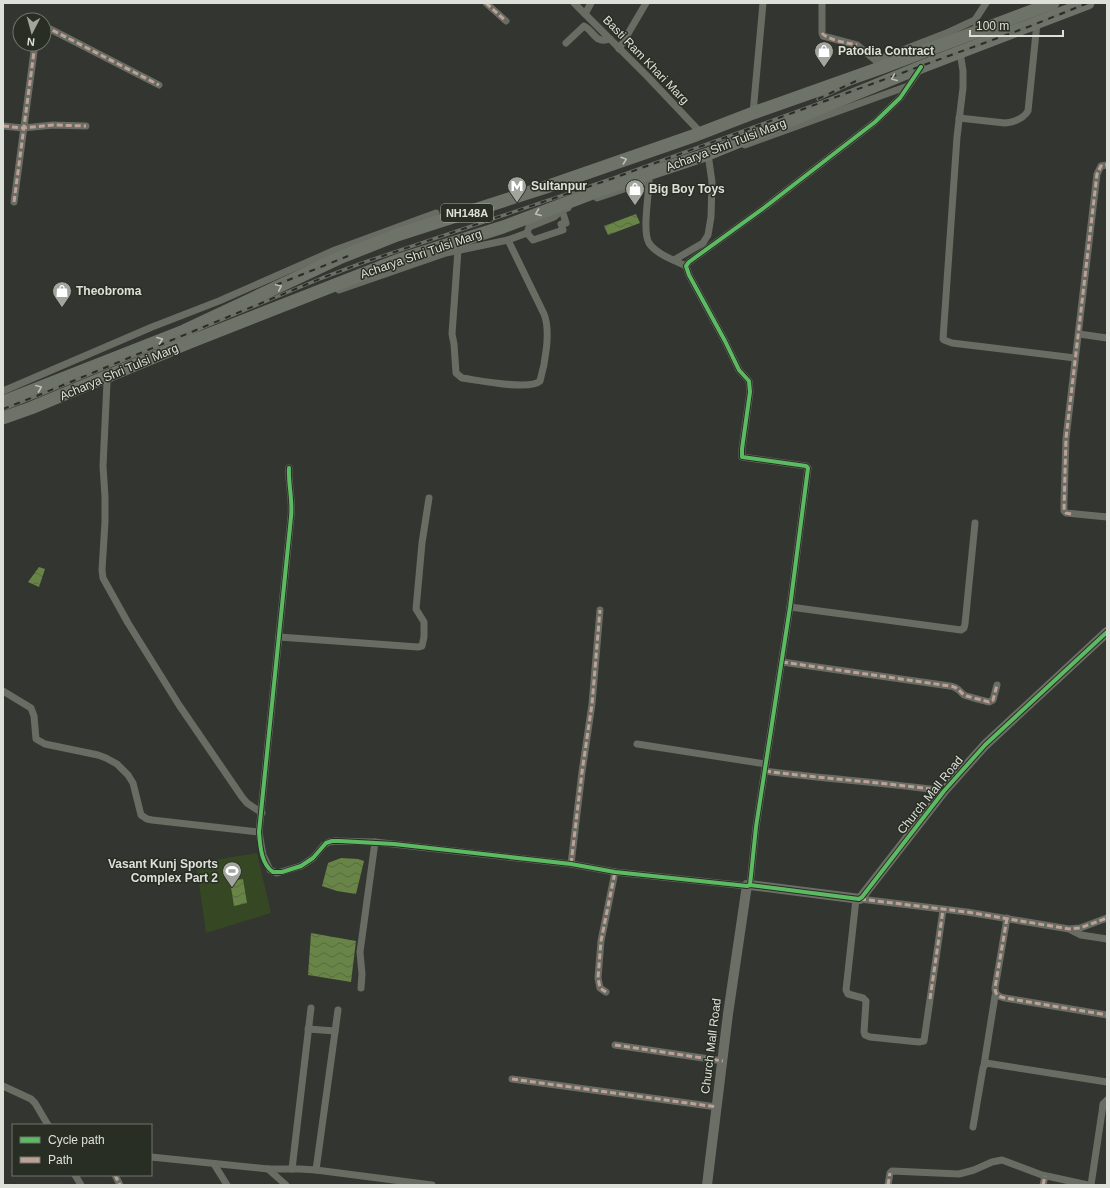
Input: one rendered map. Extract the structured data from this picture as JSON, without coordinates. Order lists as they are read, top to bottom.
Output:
{
  "streets": {
    "highway": ["Acharya Shri Tulsi Marg", "NH148A"],
    "street": ["Basti Ram Khari Marg", "Church Mall Road"]
  },
  "crossings": [
    ["Basti Ram Khari Marg", "Acharya Shri Tulsi Marg"]
  ],
  "places": {
    "shop": ["Patodia Contract", "Big Boy Toys", "Theobroma"],
    "metro station": ["Sultanpur"],
    "sports": ["Vasant Kunj Sports Complex Part 2"]
  },
  "legend": ["Cycle path", "Path"],
  "scale_bar": "100 m",
  "north": "bottom"
}
